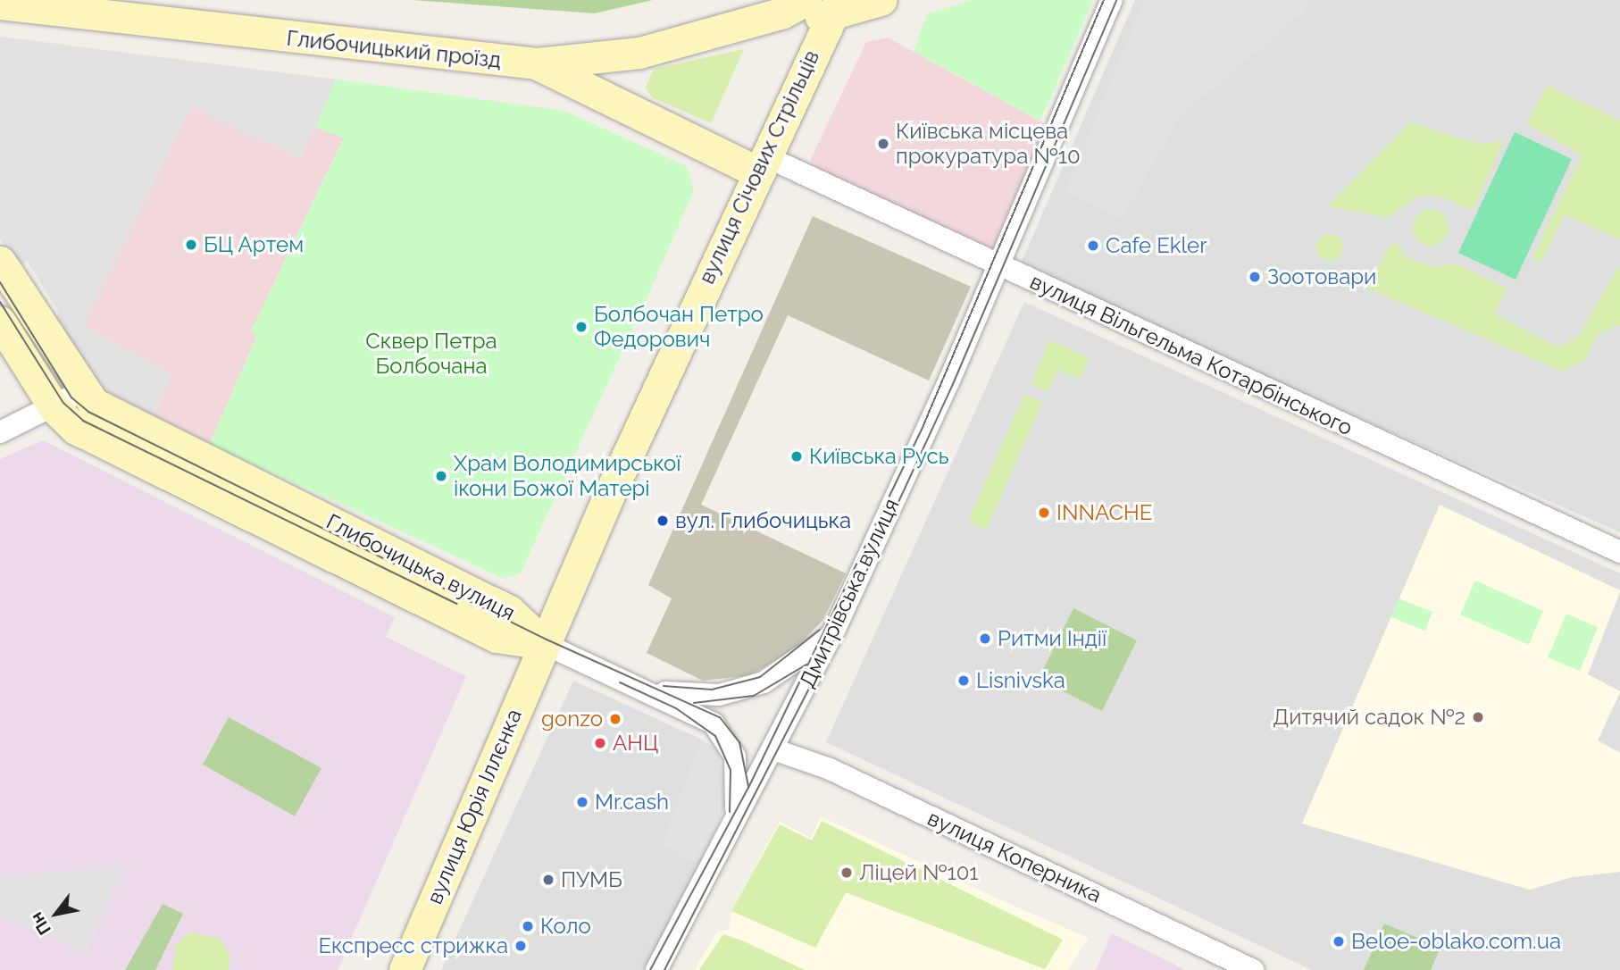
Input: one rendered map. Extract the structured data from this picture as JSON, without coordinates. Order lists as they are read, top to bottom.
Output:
{
  "streets": {
    "main road": [
      "Глибочицький проїзд",
      "вулиця Січових Стрільців",
      "Глибочицька вулиця",
      "вулиця Юрія Іллєнка"
    ],
    "street": ["вулиця Вільгельма Котарбінського", "Дмитрівська вулиця", "вулиця Коперника"]
  },
  "crossings": [
    ["Глибочицький проїзд", "вулиця Січових Стрільців"],
    ["вулиця Січових Стрільців", "вулиця Вільгельма Котарбінського"],
    ["вулиця Січових Стрільців", "Глибочицька вулиця"],
    ["вулиця Січових Стрільців", "вулиця Юрія Іллєнка"],
    ["вулиця Вільгельма Котарбінського", "Дмитрівська вулиця"],
    ["Глибочицька вулиця", "вулиця Юрія Іллєнка"],
    ["Дмитрівська вулиця", "вулиця Коперника"]
  ],
  "parks": ["Сквер Петра Болбочана"],
  "places": [
    "Київська місцева прокуратура №10",
    "БЦ Артем",
    "Cafe Ekler",
    "Зоотовари",
    "Болбочан Петро Федорович",
    "Київська Русь",
    "Храм Володимирської ікони Божої Матері",
    "INNACHE",
    "вул. Глибочицька",
    "Ритми Індії",
    "Lisnivska",
    "Дитячий садок №2",
    "gonzo",
    "АНЦ",
    "Mr.cash",
    "Ліцей №101",
    "ПУМБ",
    "Коло",
    "Beloe-oblako.com.ua",
    "Експресс стрижка"
  ],
  "north": "bottom left"
}
